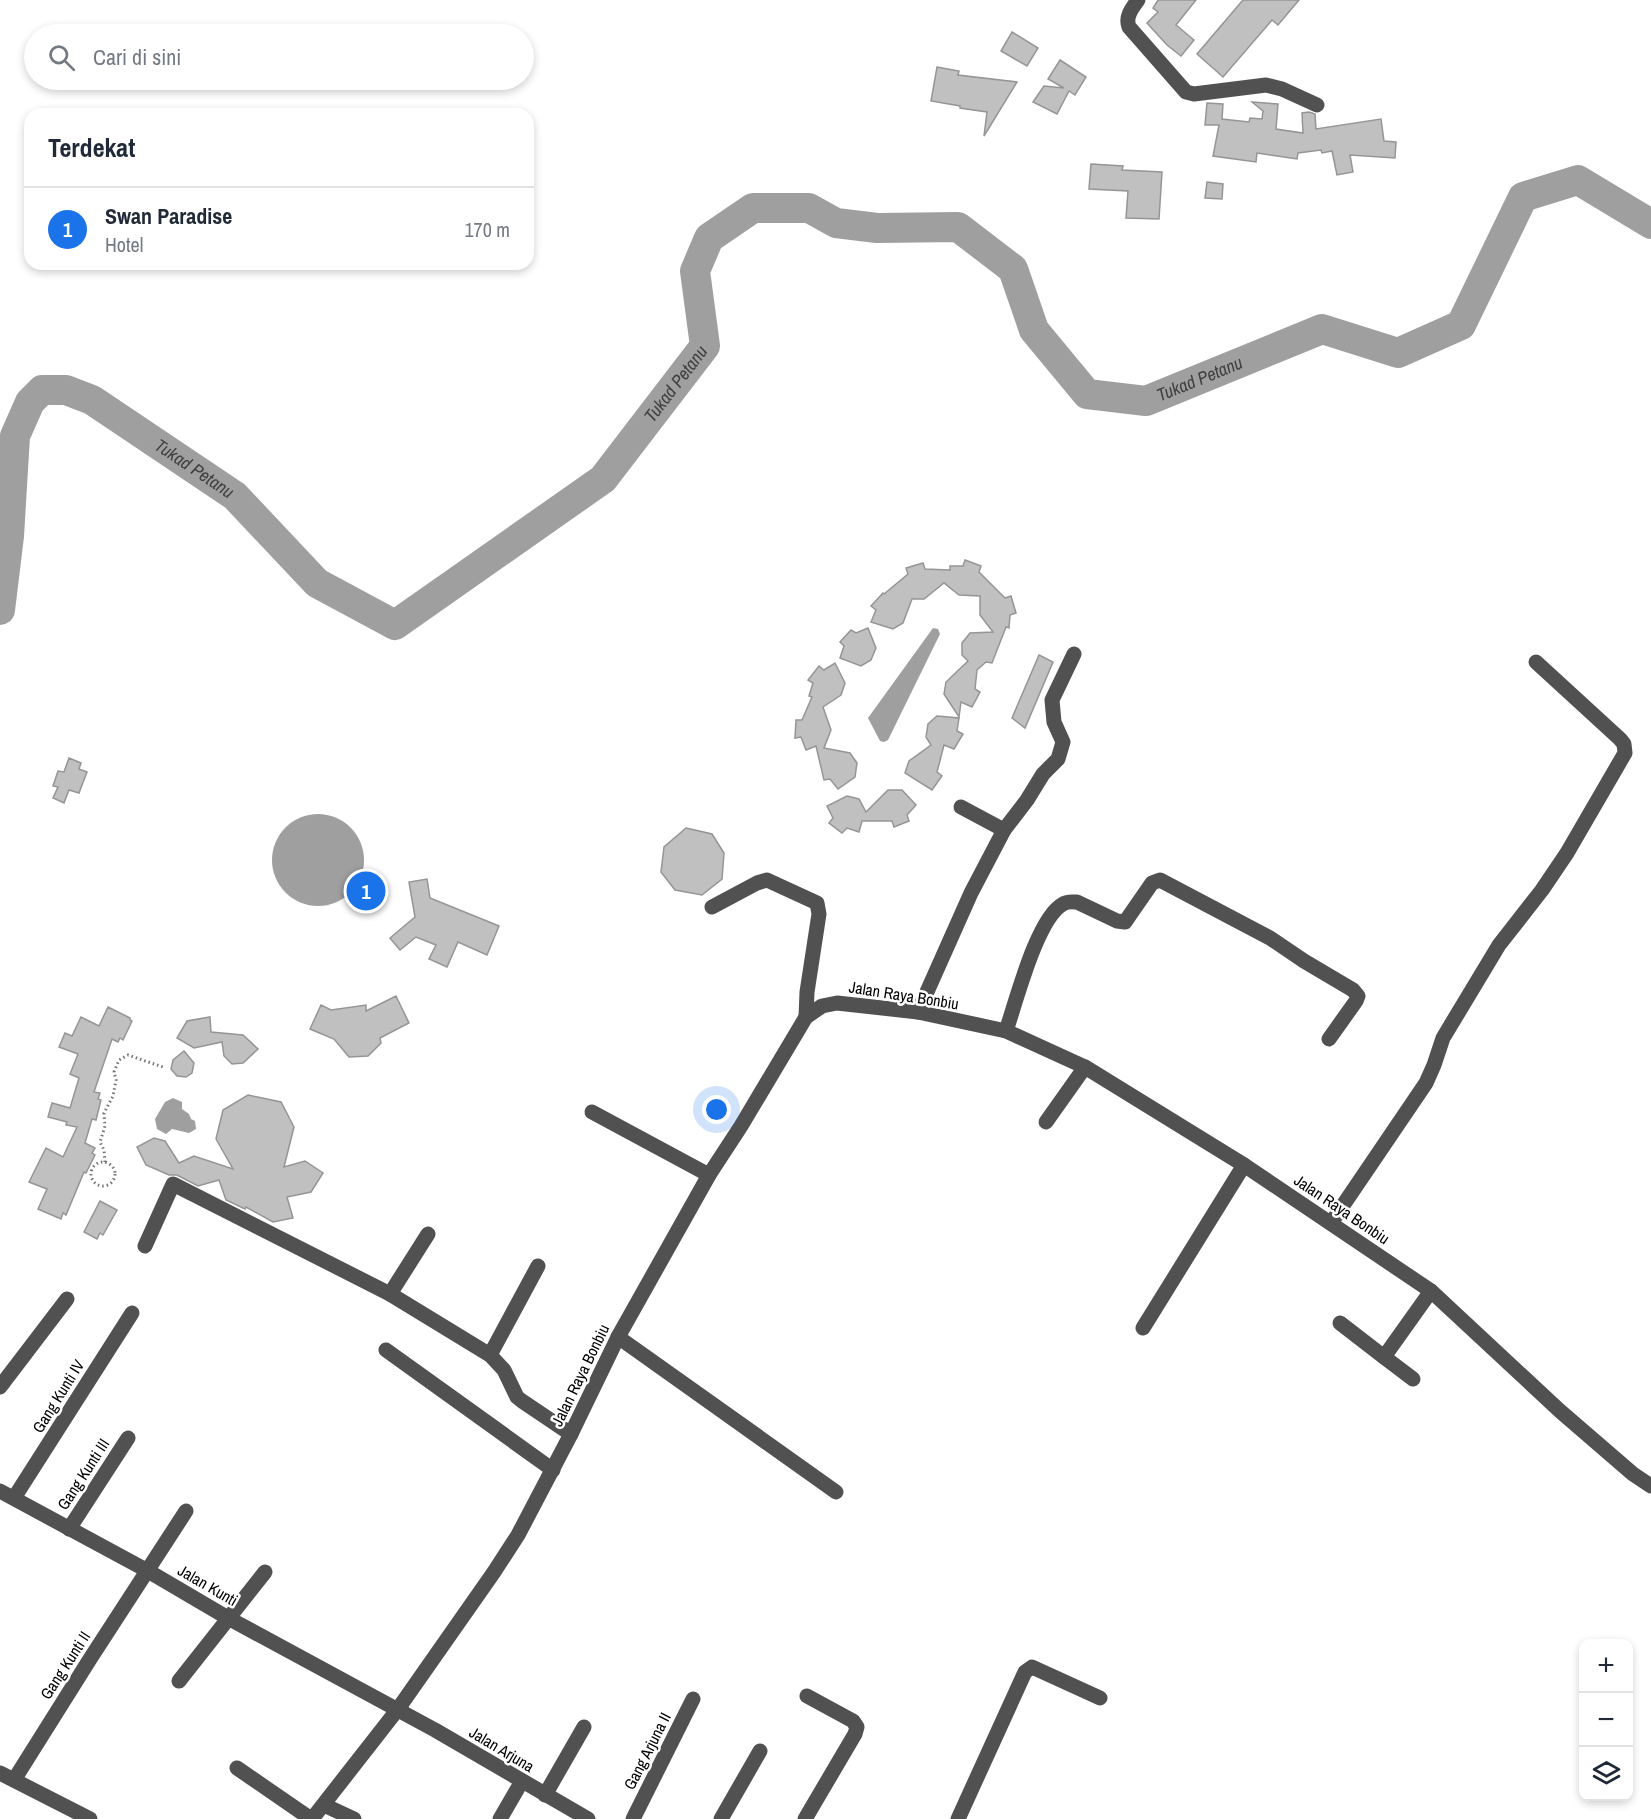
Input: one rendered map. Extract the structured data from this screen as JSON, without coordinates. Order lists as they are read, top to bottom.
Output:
{
  "streets": {
    "street": [
      "Jalan Raya Bonbiu",
      "Gang Kunti IV",
      "Gang Kunti III",
      "Jalan Kunti",
      "Gang Kunti II",
      "Jalan Arjuna",
      "Gang Arjuna II"
    ]
  },
  "crossings": [
    ["Jalan Raya Bonbiu", "Jalan Kunti"],
    ["Jalan Raya Bonbiu", "Jalan Arjuna"],
    ["Gang Kunti IV", "Jalan Kunti"],
    ["Gang Kunti III", "Jalan Kunti"],
    ["Jalan Kunti", "Gang Kunti II"],
    ["Jalan Kunti", "Jalan Arjuna"]
  ],
  "water": ["Tukad Petanu"],
  "page": {
    "search": "Cari di sini",
    "heading": "Terdekat",
    "list": [
      {
        "mark": "1",
        "name": "Swan Paradise",
        "note": "Hotel",
        "value": "170 m"
      }
    ],
    "pins": "1",
    "map_buttons": ["+", "−"]
  }
}
